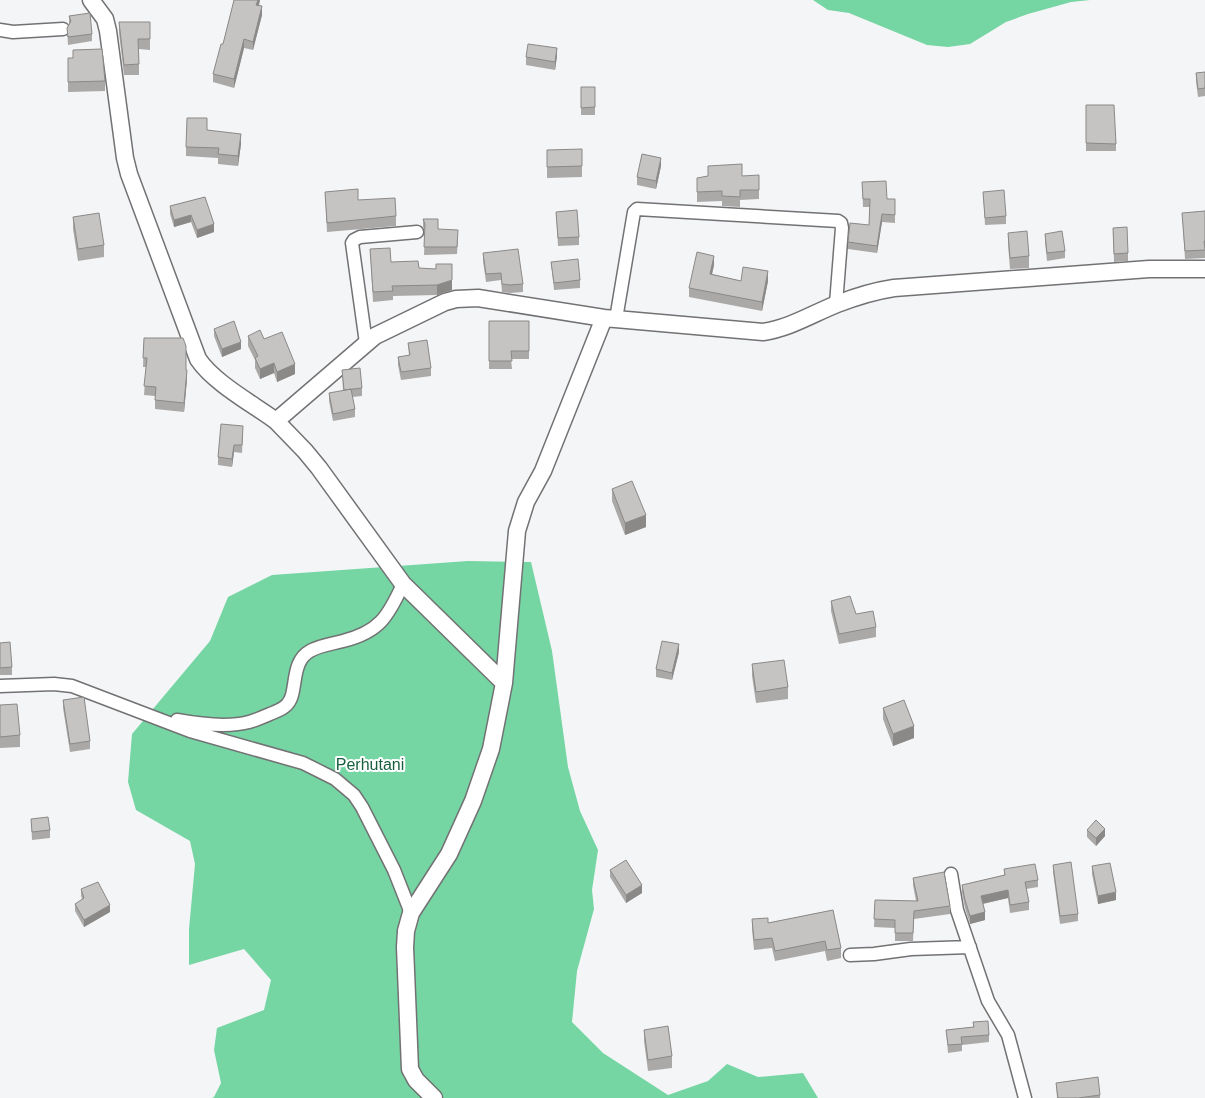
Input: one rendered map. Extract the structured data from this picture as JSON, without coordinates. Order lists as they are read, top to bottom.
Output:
{
  "parks": ["Perhutani"]
}
